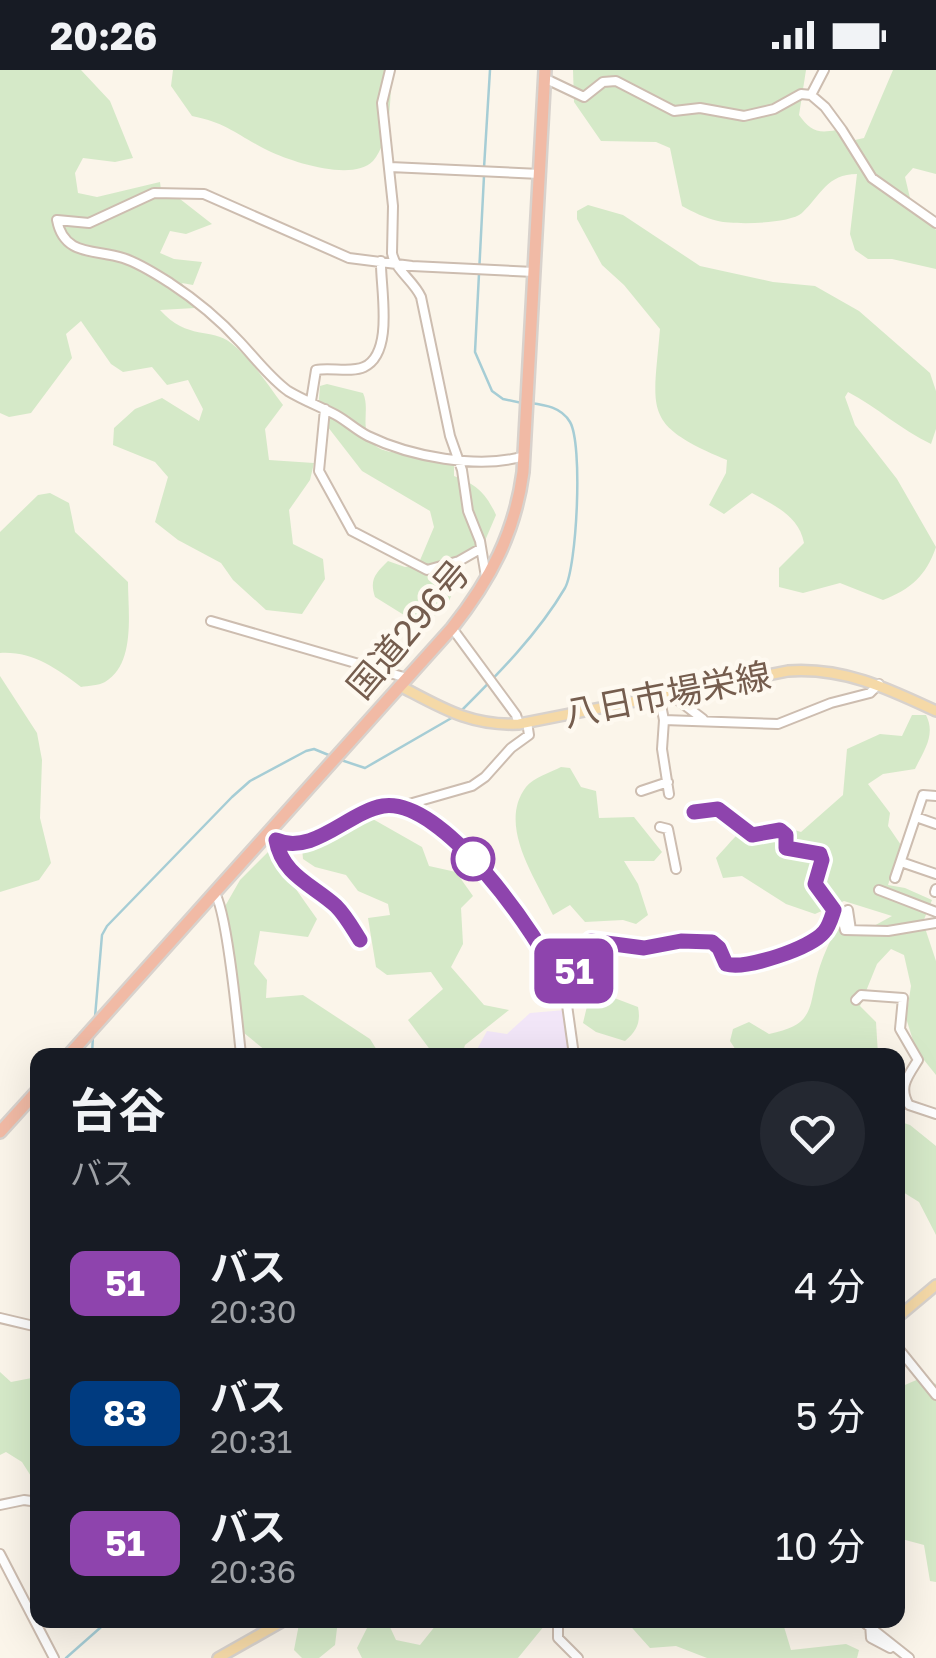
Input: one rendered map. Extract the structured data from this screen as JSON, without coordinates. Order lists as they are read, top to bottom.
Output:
{
  "streets": {
    "highway": ["国道296号"],
    "main road": ["八日市場栄線"]
  },
  "crossings": [
    ["国道296号", "八日市場栄線"]
  ],
  "lines": ["bus line 51"],
  "page": {
    "status": "20:26",
    "on_map": "51",
    "heading": ["台谷", "バス"],
    "list": [
      {
        "mark": "51",
        "name": "バス",
        "note": "20:30",
        "value": "4 分"
      },
      {
        "mark": "83",
        "name": "バス",
        "note": "20:31",
        "value": "5 分"
      },
      {
        "mark": "51",
        "name": "バス",
        "note": "20:36",
        "value": "10 分"
      }
    ]
  }
}
